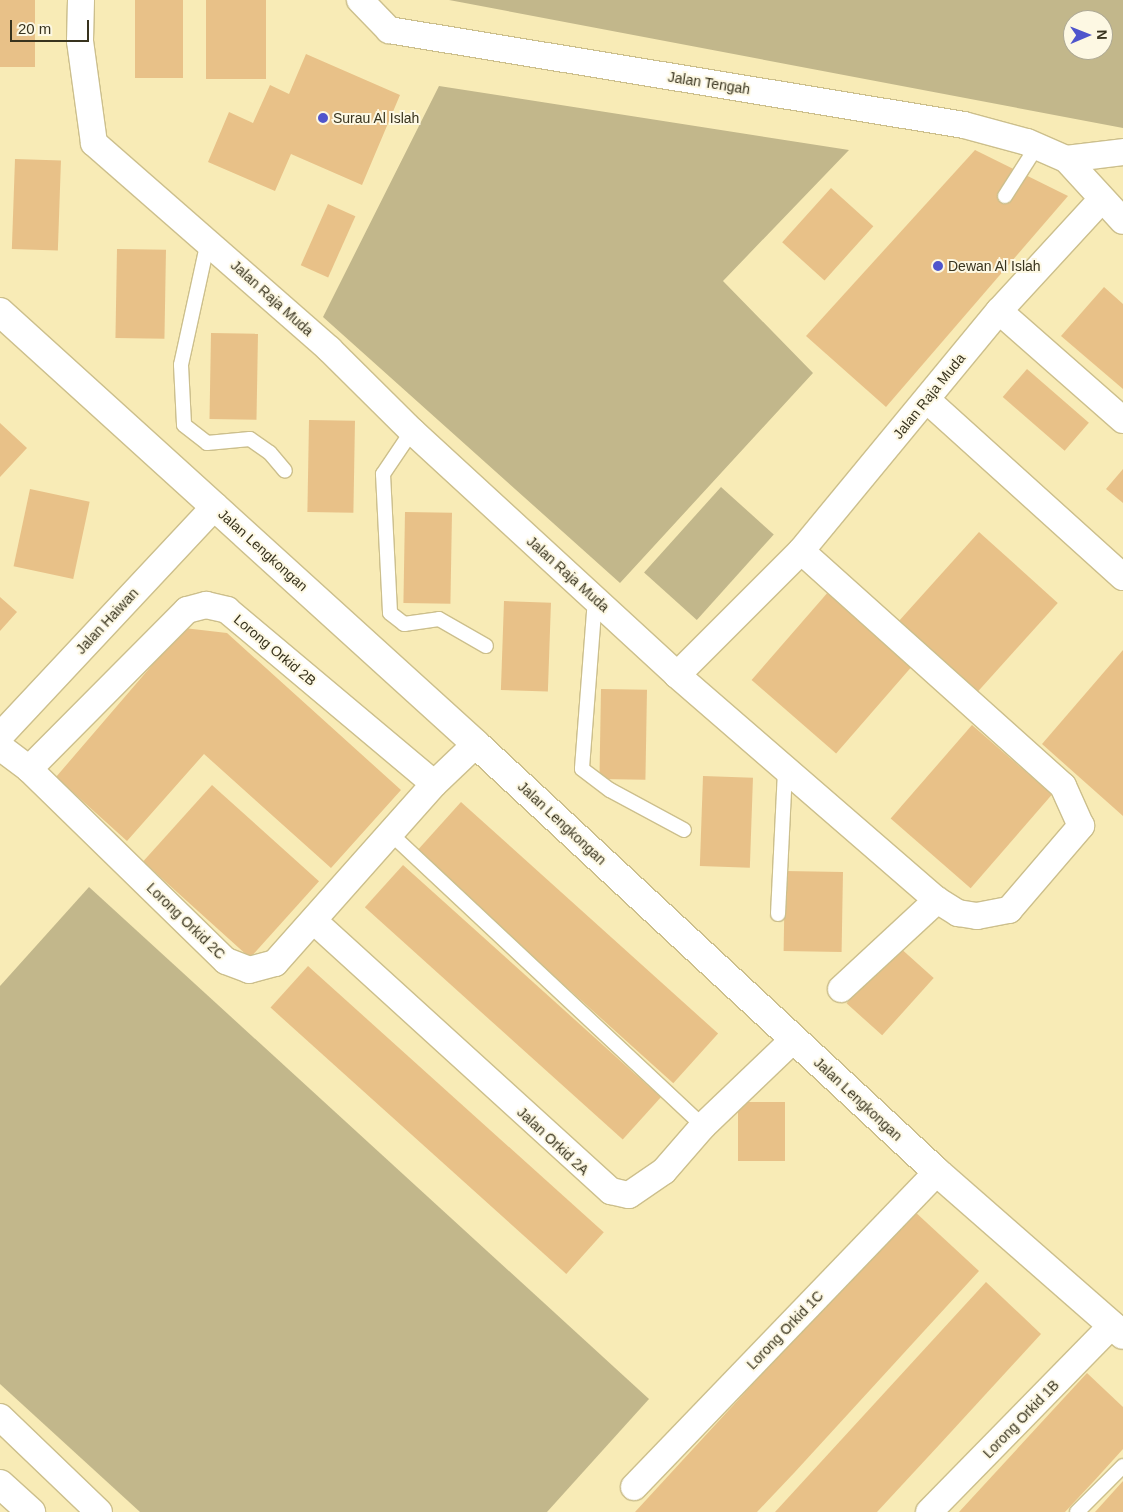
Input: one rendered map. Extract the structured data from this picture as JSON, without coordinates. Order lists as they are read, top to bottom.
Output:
{
  "streets": {
    "street": [
      "Jalan Tengah",
      "Jalan Raja Muda",
      "Jalan Lengkongan",
      "Jalan Haiwan",
      "Lorong Orkid 2B",
      "Lorong Orkid 2C",
      "Jalan Orkid 2A",
      "Lorong Orkid 1C",
      "Lorong Orkid 1B"
    ]
  },
  "crossings": [
    ["Jalan Tengah", "Jalan Raja Muda"],
    ["Jalan Lengkongan", "Jalan Haiwan"],
    ["Jalan Lengkongan", "Lorong Orkid 2C"],
    ["Jalan Lengkongan", "Jalan Orkid 2A"],
    ["Jalan Lengkongan", "Lorong Orkid 1C"],
    ["Jalan Lengkongan", "Lorong Orkid 1B"],
    ["Lorong Orkid 2B", "Lorong Orkid 2C"],
    ["Lorong Orkid 2C", "Jalan Orkid 2A"]
  ],
  "places": ["Surau Al Islah", "Dewan Al Islah"],
  "scale_bar": "20 m",
  "north": "right"
}
